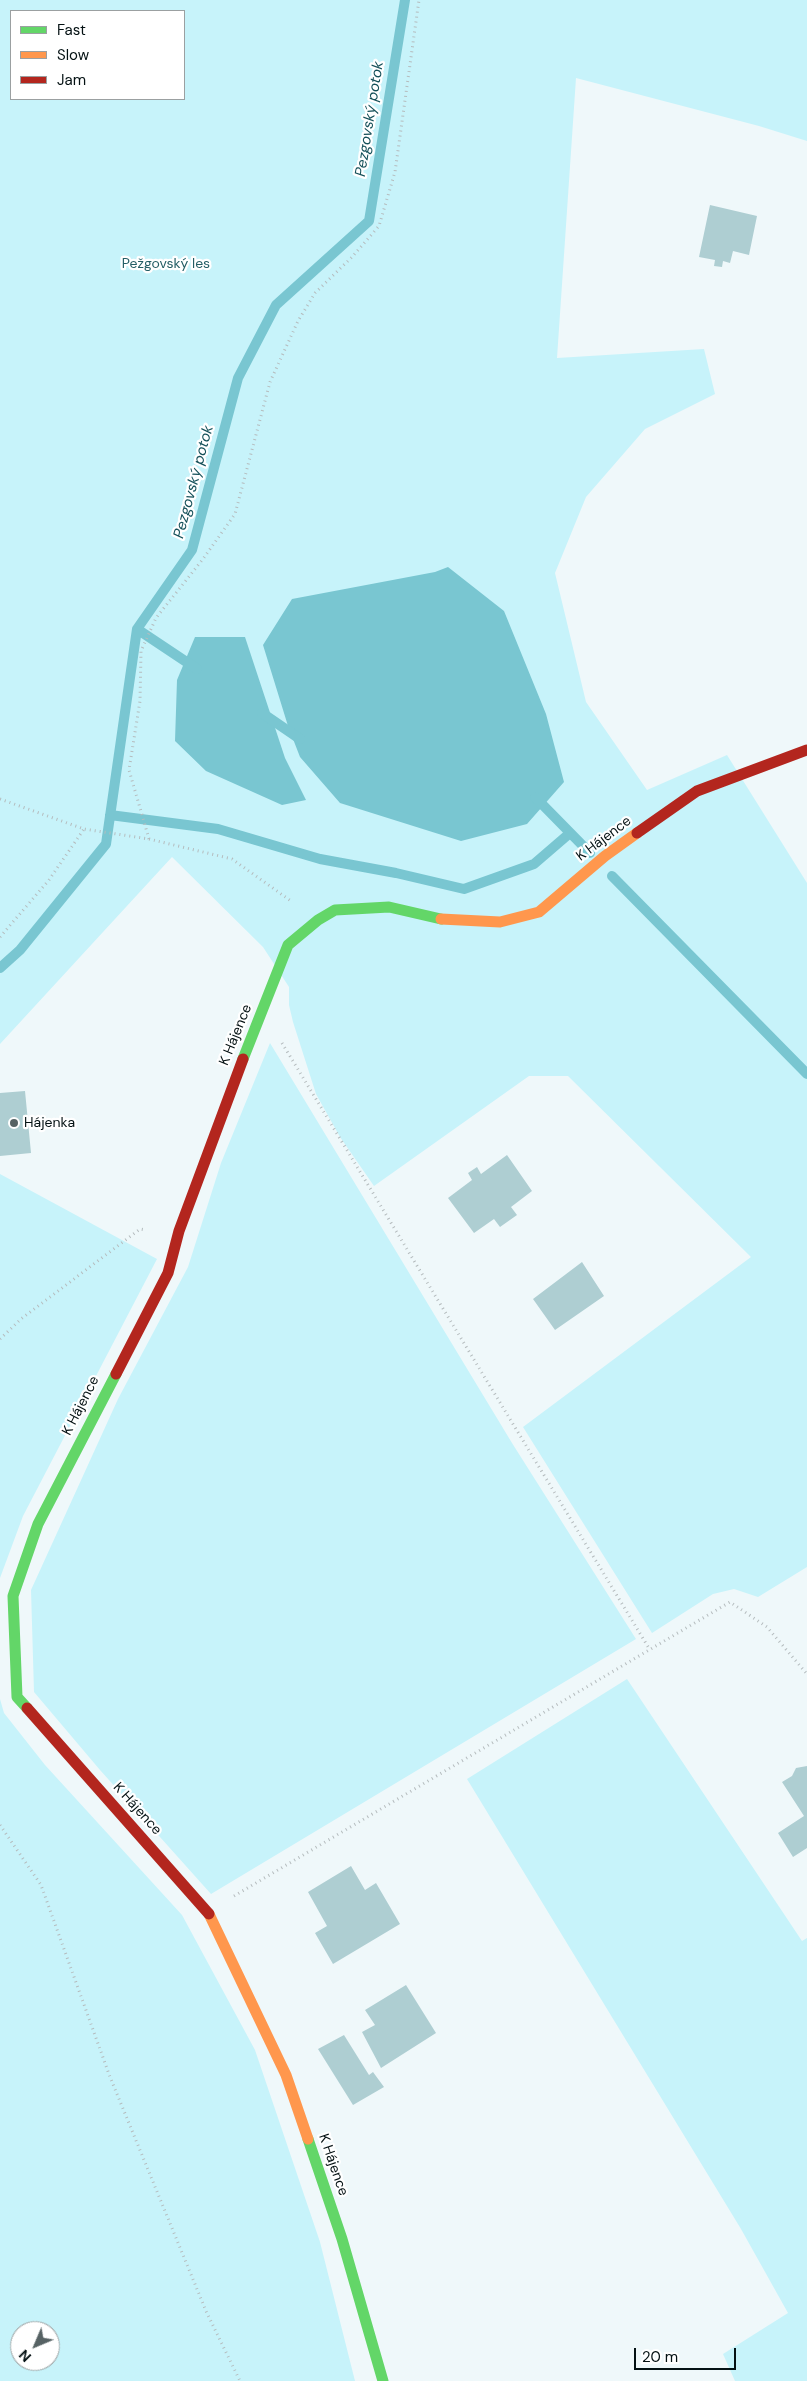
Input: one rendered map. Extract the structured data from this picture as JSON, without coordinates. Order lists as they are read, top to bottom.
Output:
{
  "streets": {
    "street": ["K Hájence"]
  },
  "water": ["Pezgovský potok"],
  "parks": ["Pežgovský les"],
  "places": ["Hájenka"],
  "legend": ["Fast", "Slow", "Jam"],
  "scale_bar": "20 m",
  "north": "bottom left"
}
